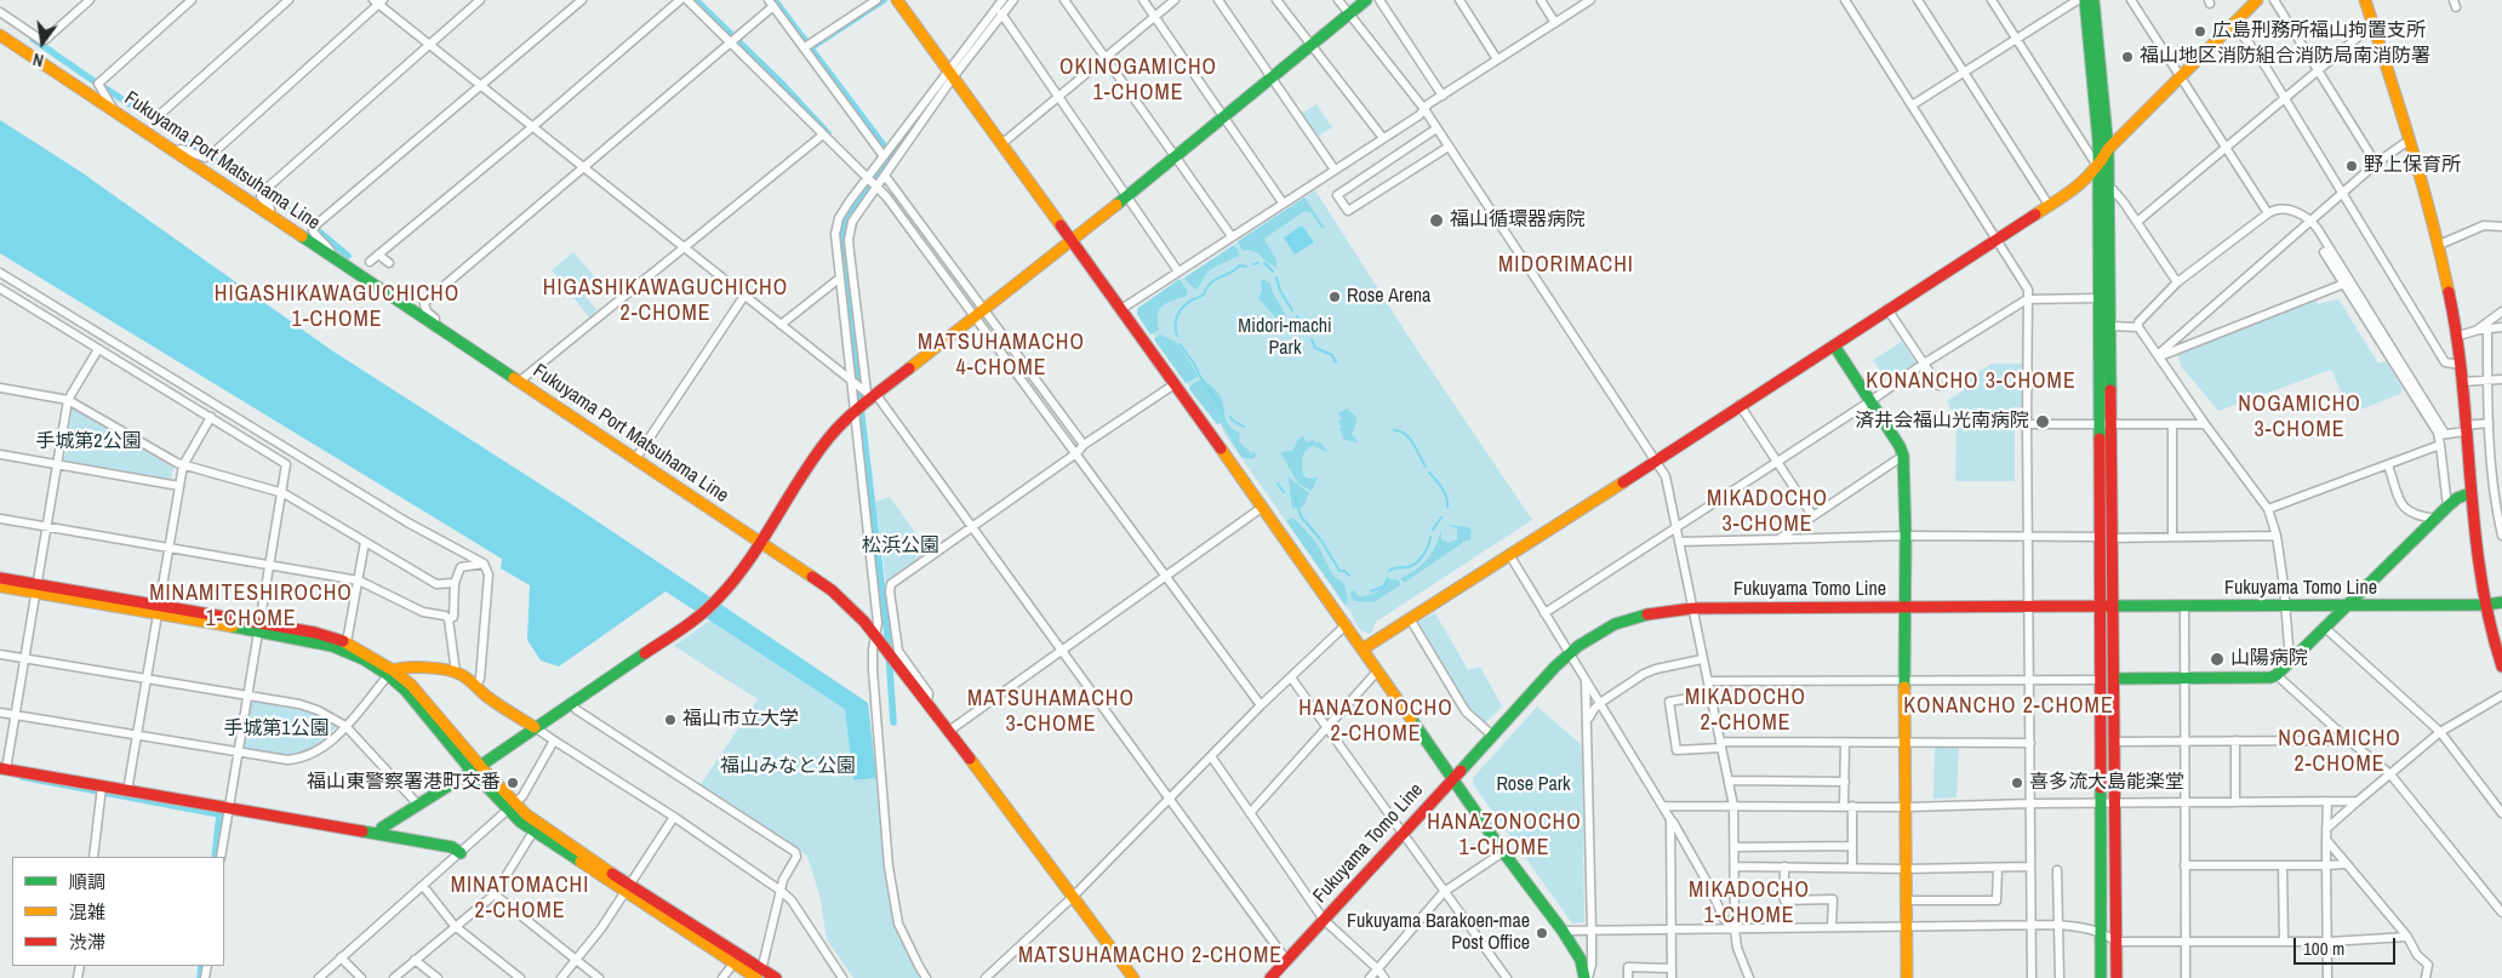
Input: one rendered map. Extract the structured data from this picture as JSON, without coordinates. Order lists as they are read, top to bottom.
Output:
{
  "streets": {
    "street": ["Fukuyama Port Matsuhama Line", "Fukuyama Tomo Line"]
  },
  "districts": [
    "OKINOGAMICHO 1-CHOME",
    "MIDORIMACHI",
    "HIGASHIKAWAGUCHICHO 2-CHOME",
    "HIGASHIKAWAGUCHICHO 1-CHOME",
    "MATSUHAMACHO 4-CHOME",
    "KONANCHO 3-CHOME",
    "NOGAMICHO 3-CHOME",
    "MIKADOCHO 3-CHOME",
    "MINAMITESHIROCHO 1-CHOME",
    "MIKADOCHO 2-CHOME",
    "MATSUHAMACHO 3-CHOME",
    "KONANCHO 2-CHOME",
    "HANAZONOCHO 2-CHOME",
    "NOGAMICHO 2-CHOME",
    "HANAZONOCHO 1-CHOME",
    "MINATOMACHI 2-CHOME",
    "MIKADOCHO 1-CHOME",
    "MATSUHAMACHO 2-CHOME"
  ],
  "parks": [
    "Midori-machi Park",
    "手城第2公園",
    "松浜公園",
    "手城第1公園",
    "福山みなと公園",
    "Rose Park"
  ],
  "places": [
    "広島刑務所福山拘置支所",
    "福山地区消防組合消防局南消防署",
    "野上保育所",
    "福山循環器病院",
    "Rose Arena",
    "済井会福山光南病院",
    "山陽病院",
    "福山市立大学",
    "福山東警察署港町交番",
    "喜多流大島能楽堂",
    "Fukuyama Barakoen-mae Post Office"
  ],
  "legend": ["順調", "混雑", "渋滞"],
  "scale_bar": "100 m",
  "north": "bottom"
}
